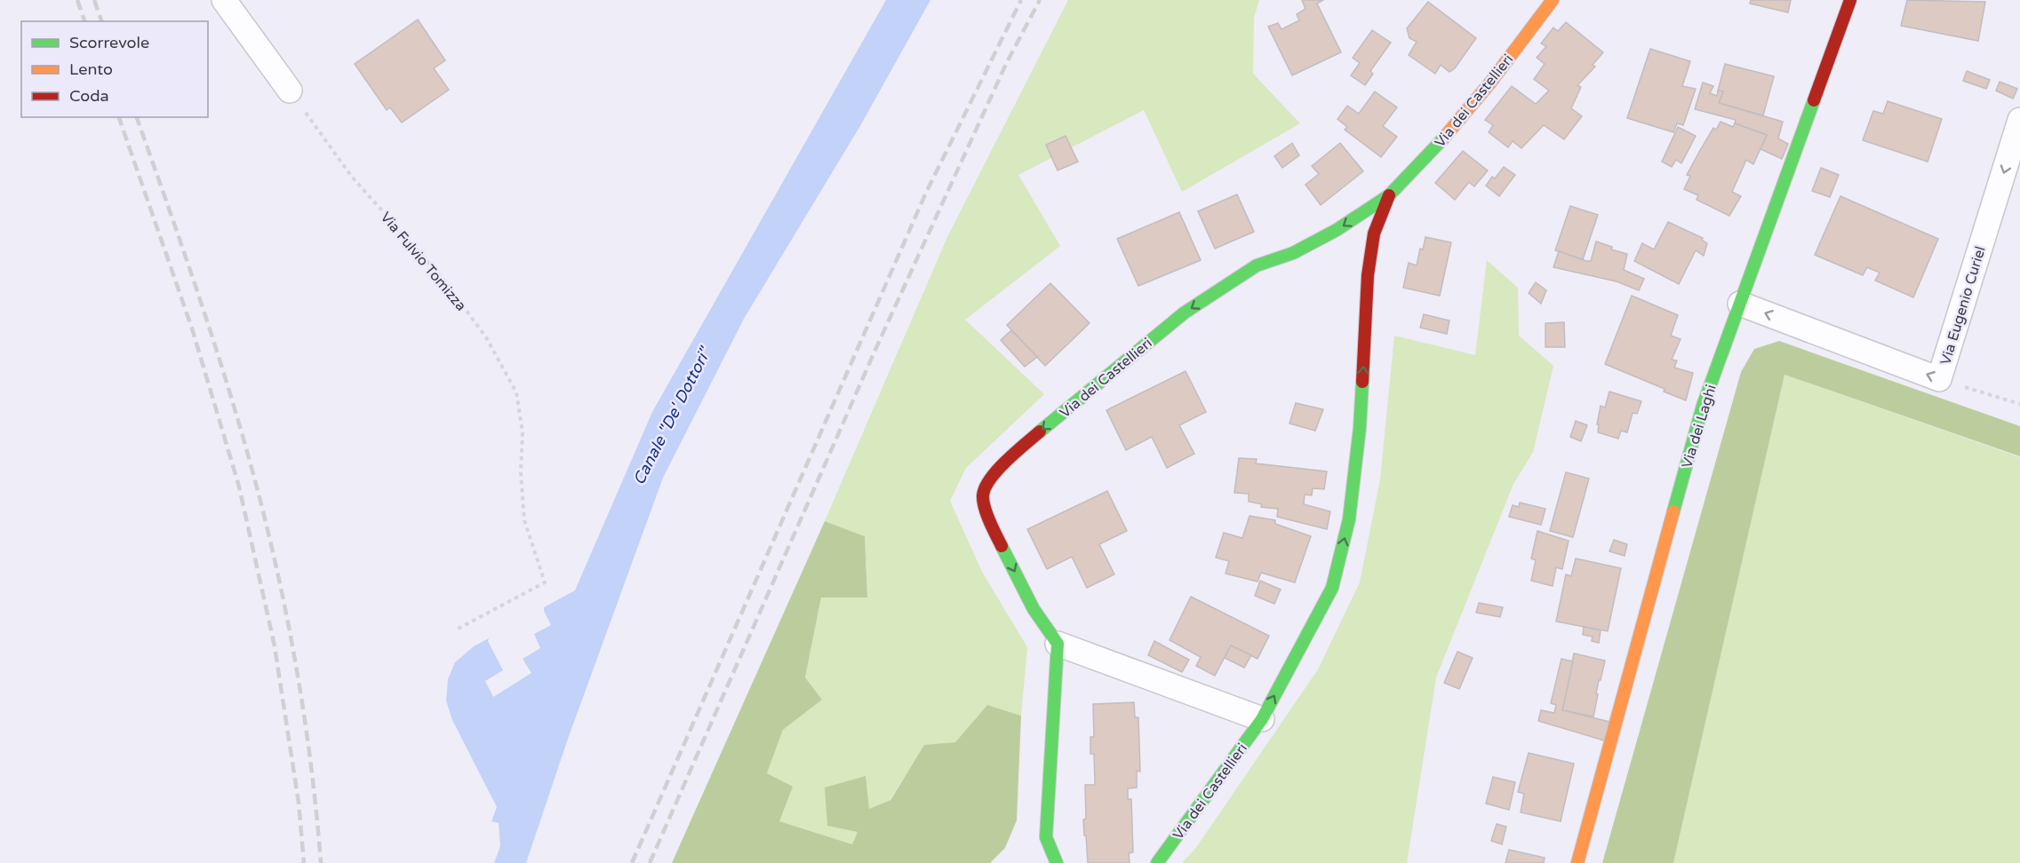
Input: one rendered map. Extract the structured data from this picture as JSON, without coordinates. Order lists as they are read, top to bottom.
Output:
{
  "streets": {
    "street": ["Via dei Castellieri", "Via Eugenio Curiel", "Via dei Laghi"],
    "path": ["Via Fulvio Tomizza"]
  },
  "crossings": [
    ["Via Eugenio Curiel", "Via dei Laghi"]
  ],
  "water": ["Canale \"De' Dottori\""],
  "legend": ["Scorrevole", "Lento", "Coda"]
}
